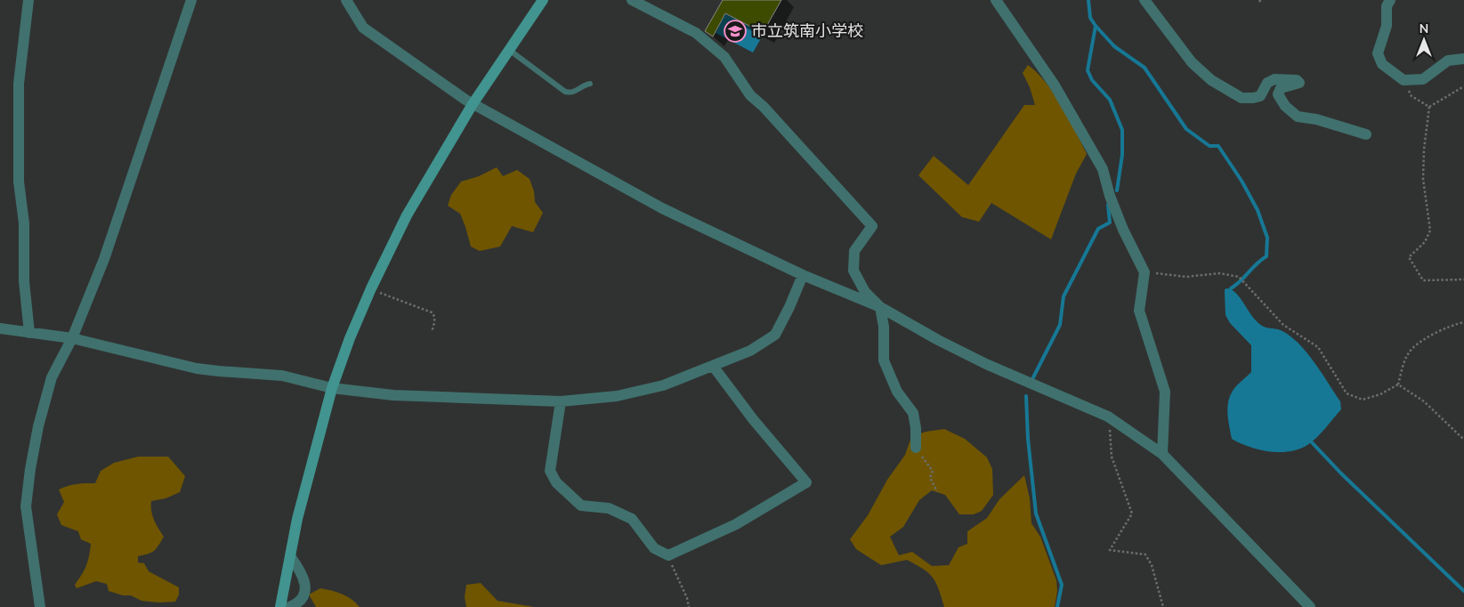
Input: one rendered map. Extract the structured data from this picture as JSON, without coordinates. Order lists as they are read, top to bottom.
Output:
{
  "places": {
    "school or university": ["市立筑南小学校"]
  },
  "north": "top"
}
